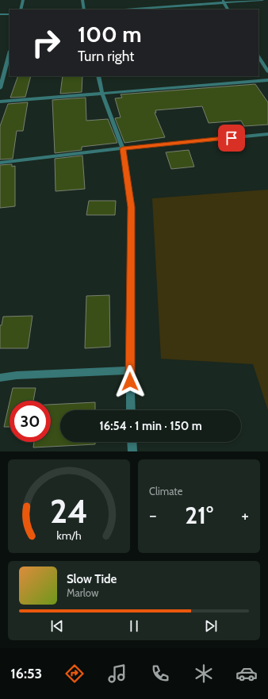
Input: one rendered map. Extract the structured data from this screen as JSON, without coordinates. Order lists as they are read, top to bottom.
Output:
{
  "page": {
    "turn": ["100 m", "Turn right"],
    "limit": "30",
    "trip": "16:54 · 1 min · 150 m",
    "tile": "Climate",
    "heat": ["−", "21°", "+"],
    "song": ["Slow Tide", "Marlow"],
    "tabs": "16:53",
    "gauge": ["24", "km/h"]
  }
}
